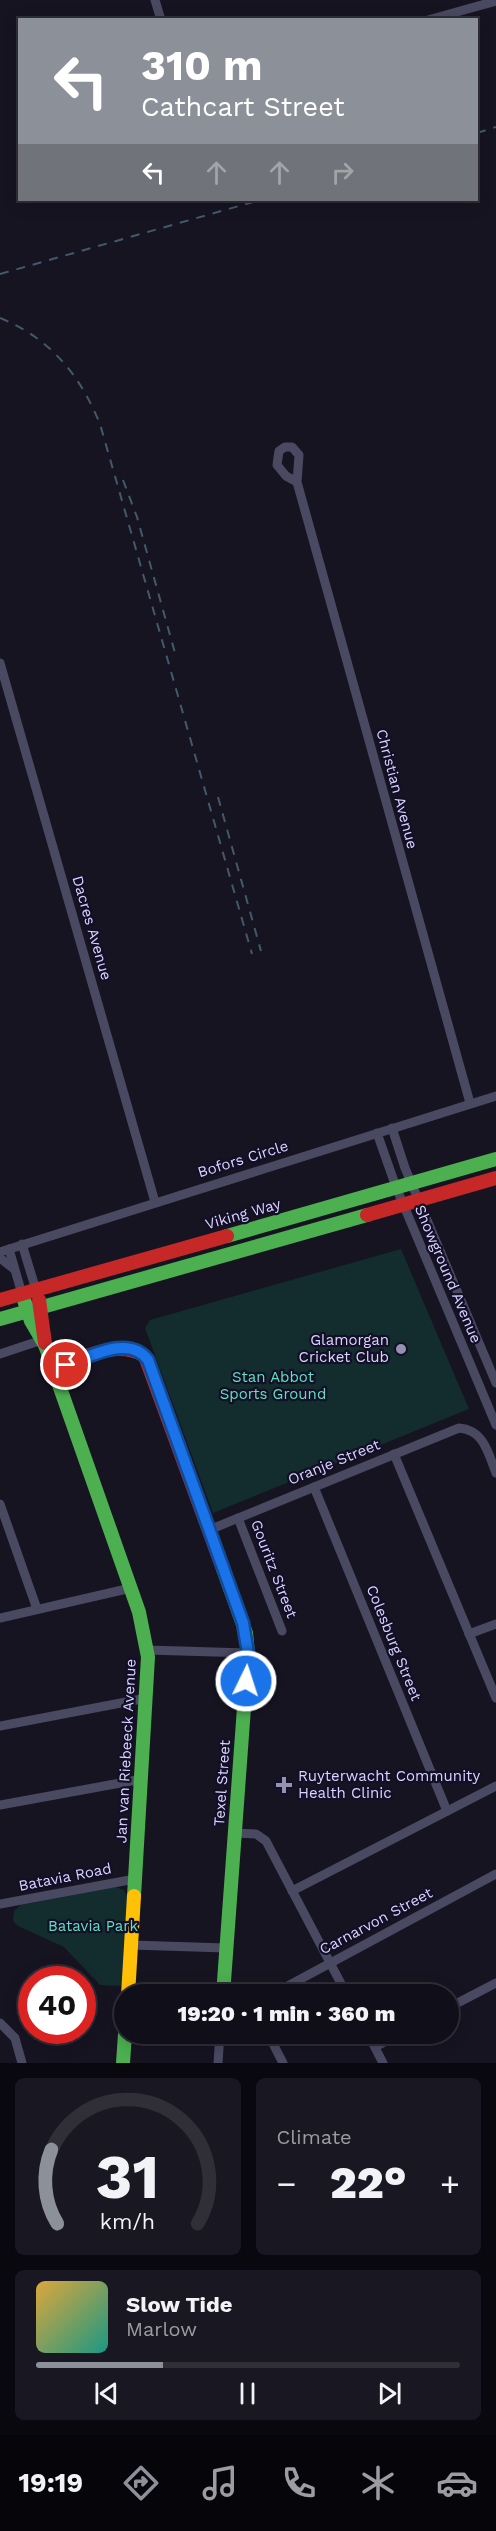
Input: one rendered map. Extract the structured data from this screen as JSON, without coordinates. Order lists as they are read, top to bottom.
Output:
{
  "streets": {
    "street": [
      "Christian Avenue",
      "Dacres Avenue",
      "Bofors Circle",
      "Viking Way",
      "Showground Avenue",
      "Oranje Street",
      "Gouritz Street",
      "Colesburg Street",
      "Jan van Riebeeck Avenue",
      "Texel Street",
      "Batavia Road",
      "Carnarvon Street"
    ]
  },
  "crossings": [
    ["Christian Avenue", "Bofors Circle"],
    ["Dacres Avenue", "Bofors Circle"],
    ["Bofors Circle", "Showground Avenue"],
    ["Bofors Circle", "Jan van Riebeeck Avenue"],
    ["Viking Way", "Showground Avenue"],
    ["Viking Way", "Jan van Riebeeck Avenue"],
    ["Oranje Street", "Gouritz Street"],
    ["Oranje Street", "Colesburg Street"],
    ["Oranje Street", "Texel Street"],
    ["Jan van Riebeeck Avenue", "Texel Street"],
    ["Jan van Riebeeck Avenue", "Batavia Road"]
  ],
  "parks": ["Stan Abbot Sports Ground", "Batavia Park"],
  "places": {
    "other": ["Glamorgan Cricket Club"],
    "health": ["Ruyterwacht Community Health Clinic"]
  },
  "page": {
    "turn": ["310 m", "Cathcart Street"],
    "limit": "40",
    "trip": "19:20 · 1 min · 360 m",
    "tile": "Climate",
    "heat": ["−", "22°", "+"],
    "song": ["Slow Tide", "Marlow"],
    "tabs": "19:19",
    "gauge": ["31", "km/h"]
  }
}
